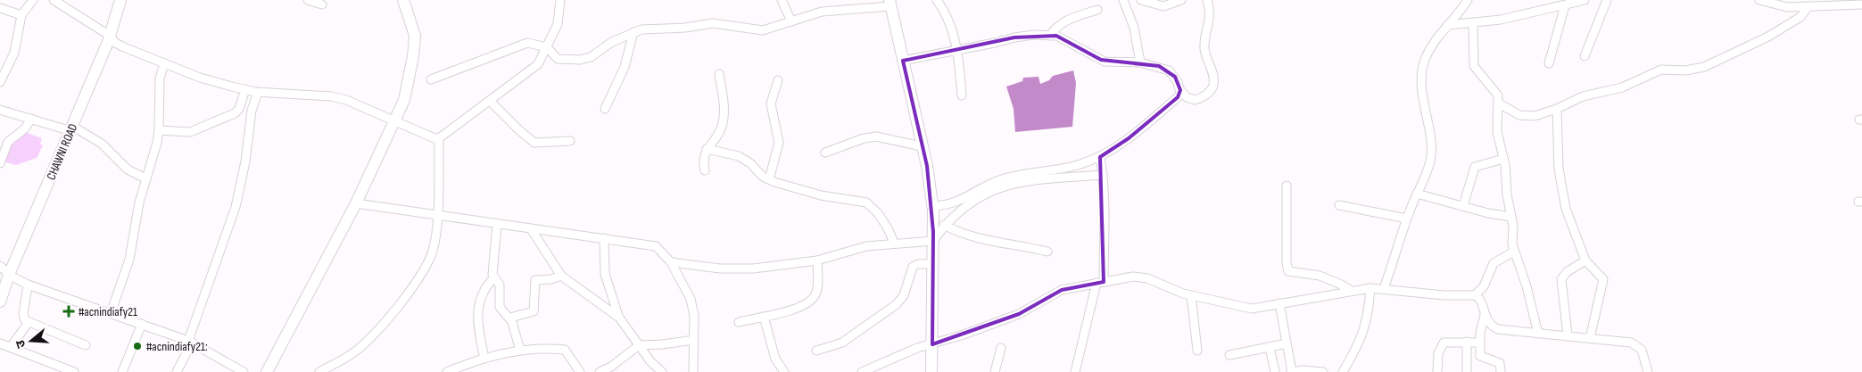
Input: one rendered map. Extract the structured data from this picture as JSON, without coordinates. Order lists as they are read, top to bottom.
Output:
{
  "streets": {
    "street": ["CHAWNI ROAD"]
  },
  "places": {
    "health": ["#acnindiafy21"],
    "other": ["#acnindiafy21:"]
  },
  "north": "left"
}
